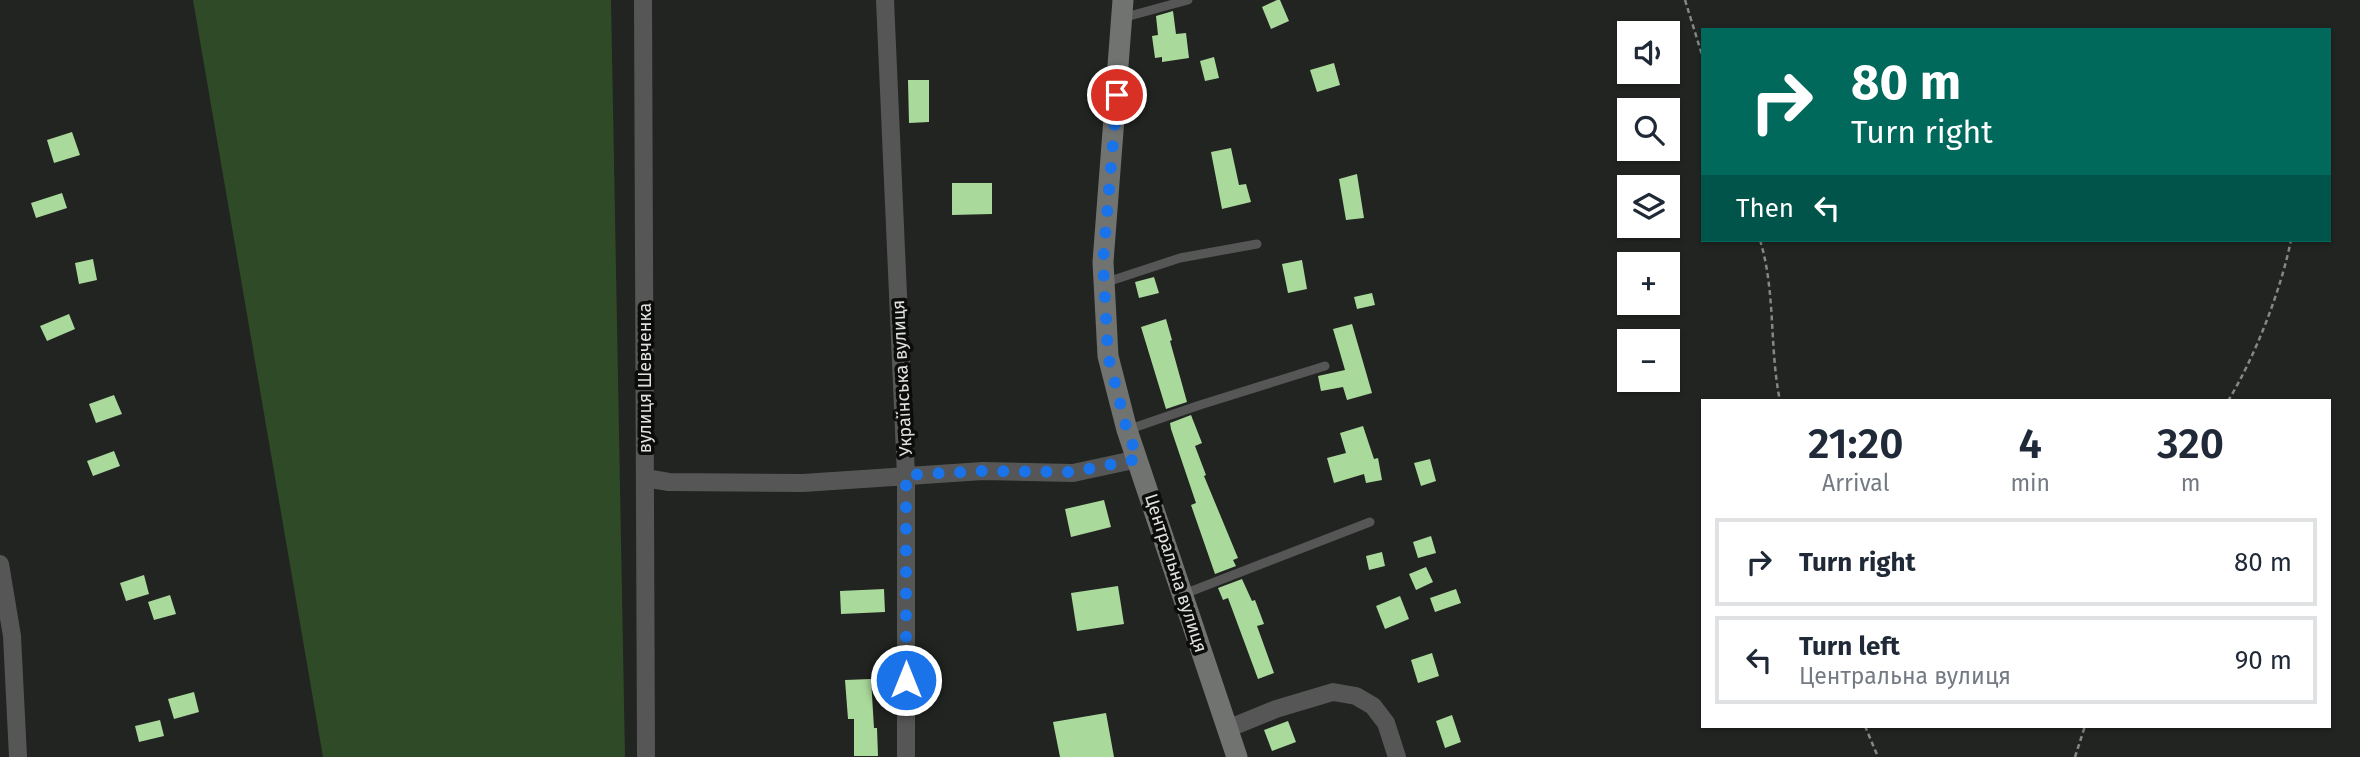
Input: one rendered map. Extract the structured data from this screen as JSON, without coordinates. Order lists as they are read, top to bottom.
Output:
{
  "streets": {
    "street": ["вулиця Шевченка", "Українська вулиця", "Центральна вулиця"]
  },
  "page": {
    "map_buttons": ["+", "−"],
    "turn": ["80 m", "Turn right"],
    "then": "Then",
    "eta": [
      "21:20",
      "Arrival",
      "4",
      "min",
      "320",
      "m"
    ],
    "list": [
      {
        "name": "Turn right",
        "value": "80 m"
      },
      {
        "name": "Turn left",
        "note": "Центральна вулиця",
        "value": "90 m"
      }
    ]
  }
}
